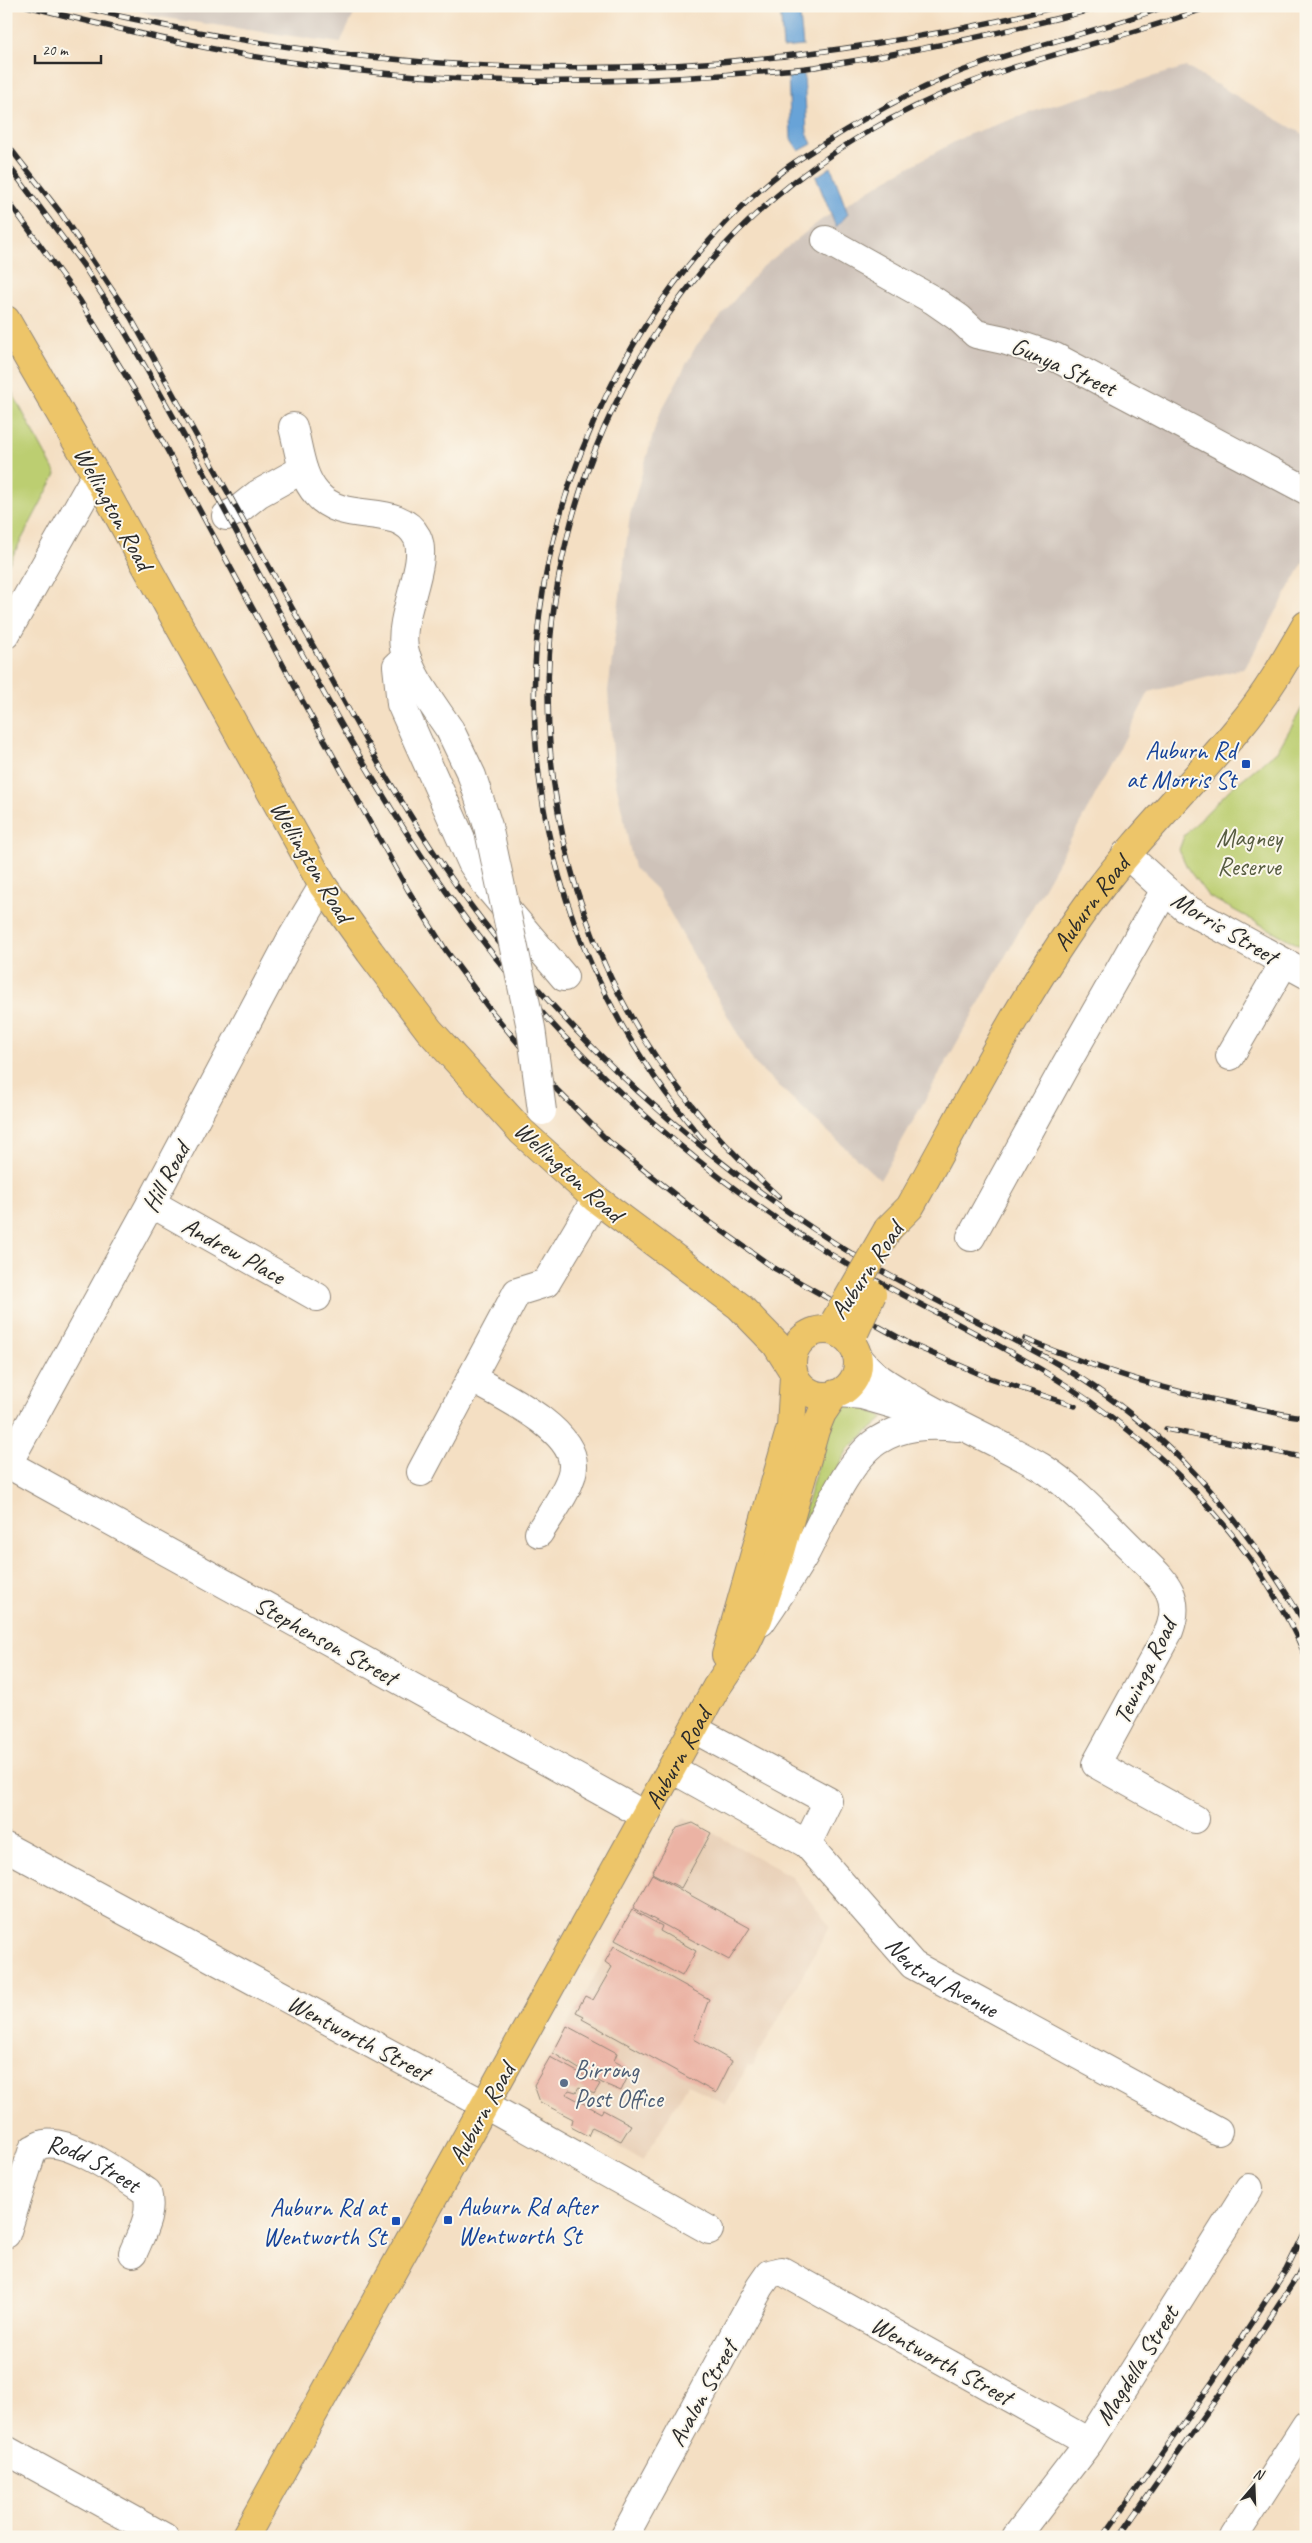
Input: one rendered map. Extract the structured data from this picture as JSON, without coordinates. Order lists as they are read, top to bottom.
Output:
{
  "streets": {
    "main road": ["Wellington Road", "Auburn Road"],
    "street": [
      "Gunya Street",
      "Morris Street",
      "Hill Road",
      "Andrew Place",
      "Stephenson Street",
      "Tewinga Road",
      "Neutral Avenue",
      "Wentworth Street",
      "Rodd Street",
      "Magdella Street",
      "Avalon Street"
    ]
  },
  "crossings": [
    ["Wellington Road", "Auburn Road"],
    ["Wellington Road", "Hill Road"],
    ["Wellington Road", "Tewinga Road"],
    ["Auburn Road", "Morris Street"],
    ["Auburn Road", "Stephenson Street"],
    ["Auburn Road", "Tewinga Road"],
    ["Auburn Road", "Neutral Avenue"],
    ["Auburn Road", "Wentworth Street"],
    ["Hill Road", "Andrew Place"],
    ["Hill Road", "Stephenson Street"],
    ["Wentworth Street", "Magdella Street"],
    ["Wentworth Street", "Avalon Street"]
  ],
  "parks": ["Magney Reserve"],
  "places": {
    "transit": ["Auburn Rd at Morris St", "Auburn Rd after Wentworth St", "Auburn Rd at Wentworth St"],
    "other": ["Birrong Post Office"]
  },
  "scale_bar": "20 m",
  "north": "top"
}
